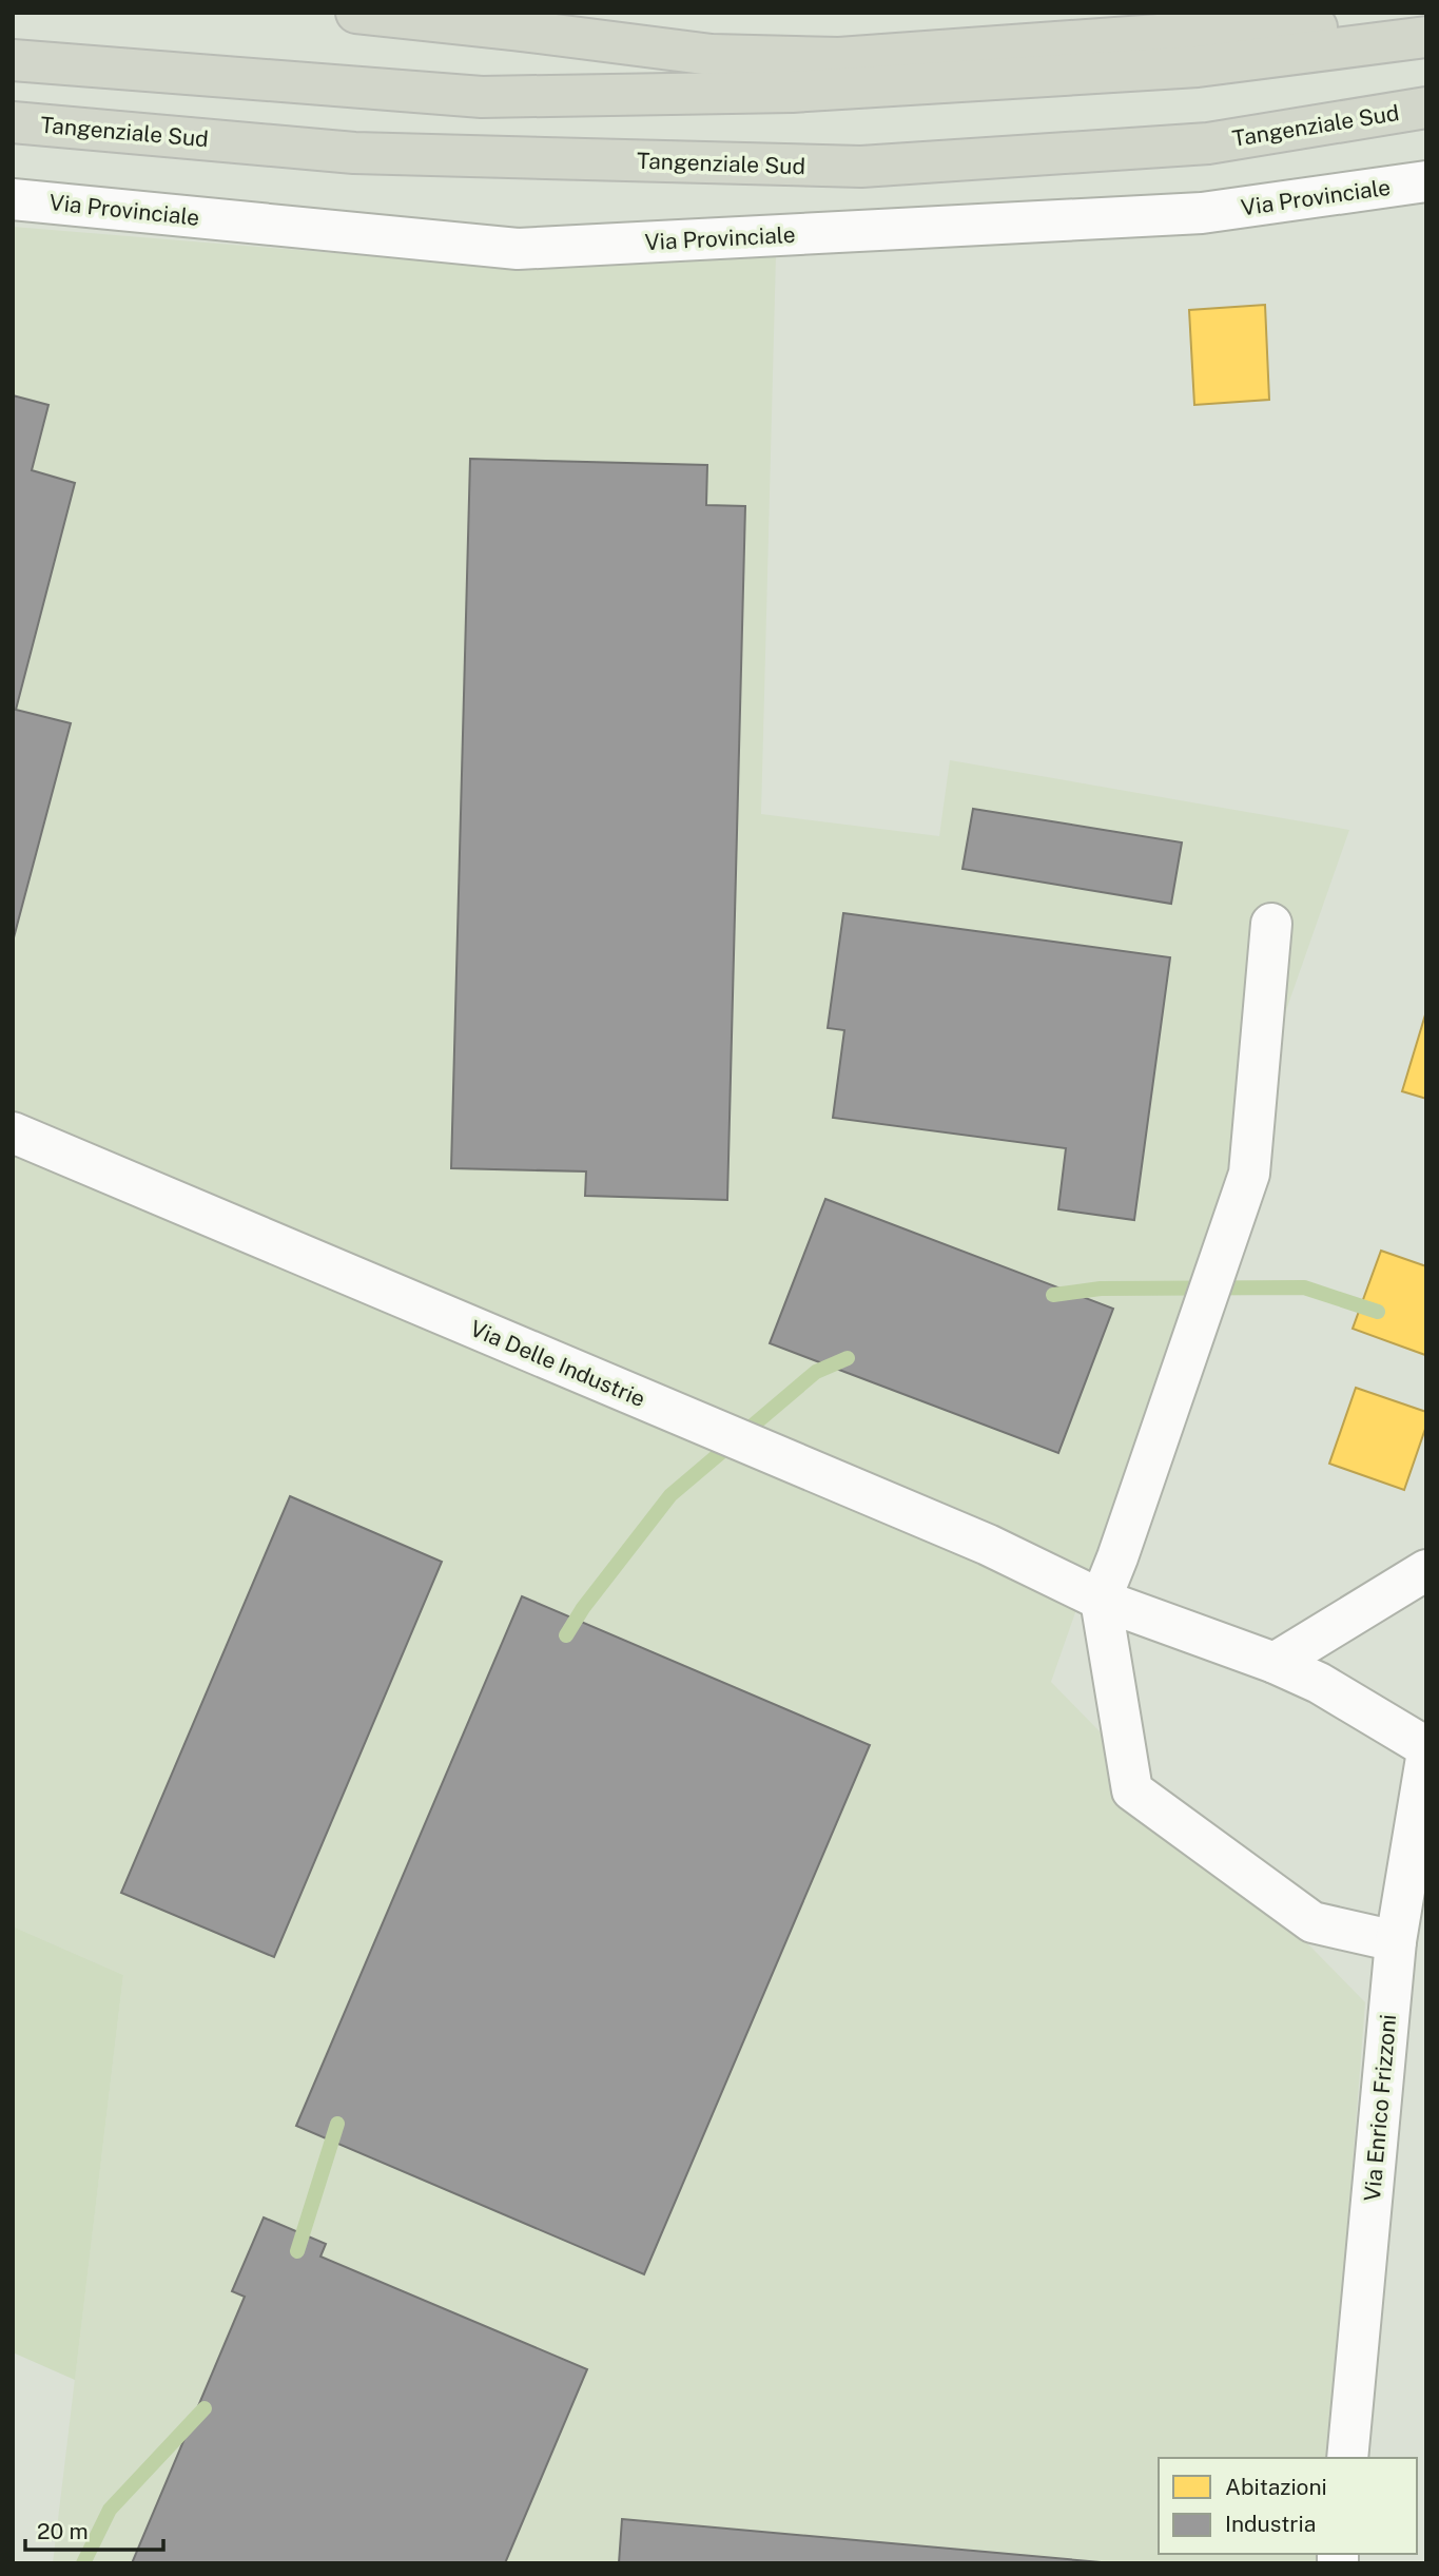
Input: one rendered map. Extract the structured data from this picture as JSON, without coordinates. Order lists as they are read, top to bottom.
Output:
{
  "streets": {
    "highway": ["Tangenziale Sud"],
    "street": ["Via Provinciale", "Via Delle Industrie", "Via Enrico Frizzoni"]
  },
  "legend": ["Abitazioni", "Industria"],
  "scale_bar": "20 m"
}
